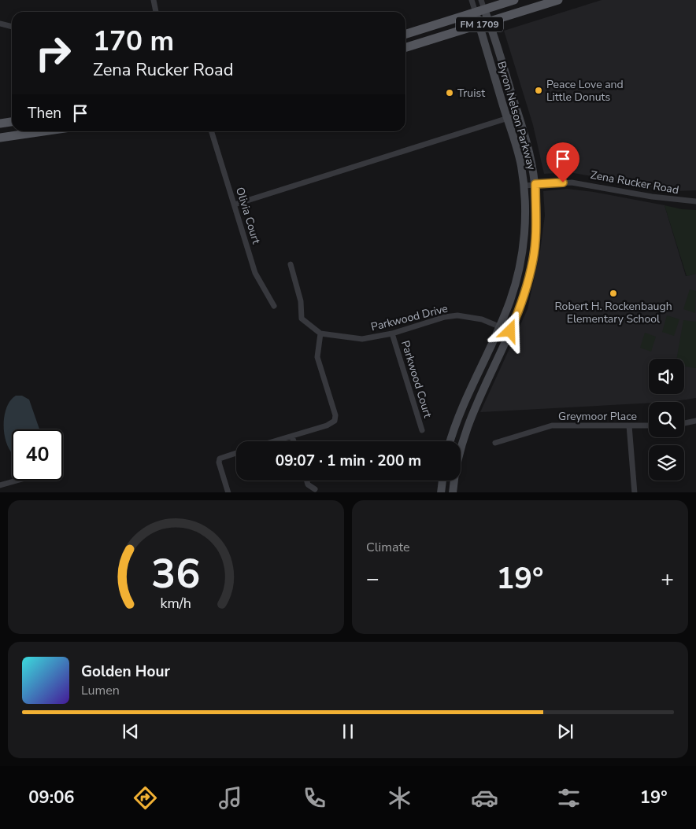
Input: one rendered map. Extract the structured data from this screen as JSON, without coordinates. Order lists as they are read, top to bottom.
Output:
{
  "streets": {
    "main road": ["FM 1709"],
    "street": [
      "Byron Nelson Parkway",
      "Zena Rucker Road",
      "Olivia Court",
      "Parkwood Drive",
      "Parkwood Court",
      "Greymoor Place"
    ]
  },
  "crossings": [
    ["FM 1709", "Byron Nelson Parkway"],
    ["Byron Nelson Parkway", "Zena Rucker Road"],
    ["Byron Nelson Parkway", "Parkwood Drive"],
    ["Parkwood Drive", "Parkwood Court"]
  ],
  "places": ["Peace Love and Little Donuts", "Truist", "Robert H. Rockenbaugh Elementary School"],
  "page": {
    "turn": ["170 m", "Zena Rucker Road"],
    "then": "Then",
    "limit": "40",
    "trip": "09:07 · 1 min · 200 m",
    "tile": "Climate",
    "heat": ["−", "19°", "+"],
    "song": ["Golden Hour", "Lumen"],
    "tabs": ["09:06", "19°"],
    "gauge": ["36", "km/h"]
  }
}
